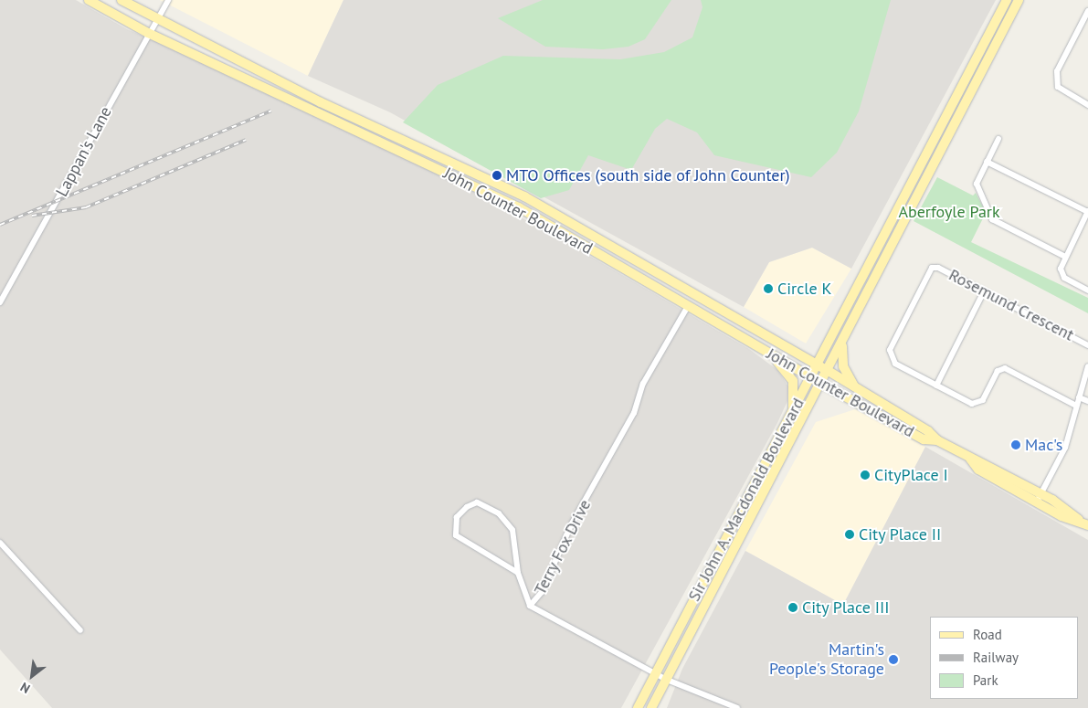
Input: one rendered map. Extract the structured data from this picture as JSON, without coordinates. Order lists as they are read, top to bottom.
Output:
{
  "streets": {
    "main road": ["John Counter Boulevard", "Sir John A. Macdonald Boulevard"],
    "street": ["Lappan's Lane", "Rosemund Crescent", "Terry Fox Drive"]
  },
  "crossings": [
    ["Lappan's Lane", "John Counter Boulevard"],
    ["John Counter Boulevard", "Sir John A. Macdonald Boulevard"],
    ["John Counter Boulevard", "Terry Fox Drive"],
    ["Sir John A. Macdonald Boulevard", "Terry Fox Drive"]
  ],
  "parks": ["Aberfoyle Park"],
  "places": [
    "MTO Offices (south side of John Counter)",
    "Circle K",
    "Mac's",
    "CityPlace I",
    "City Place II",
    "City Place III",
    "Martin's People's Storage"
  ],
  "legend": ["Road", "Railway", "Park"],
  "north": "bottom left"
}
